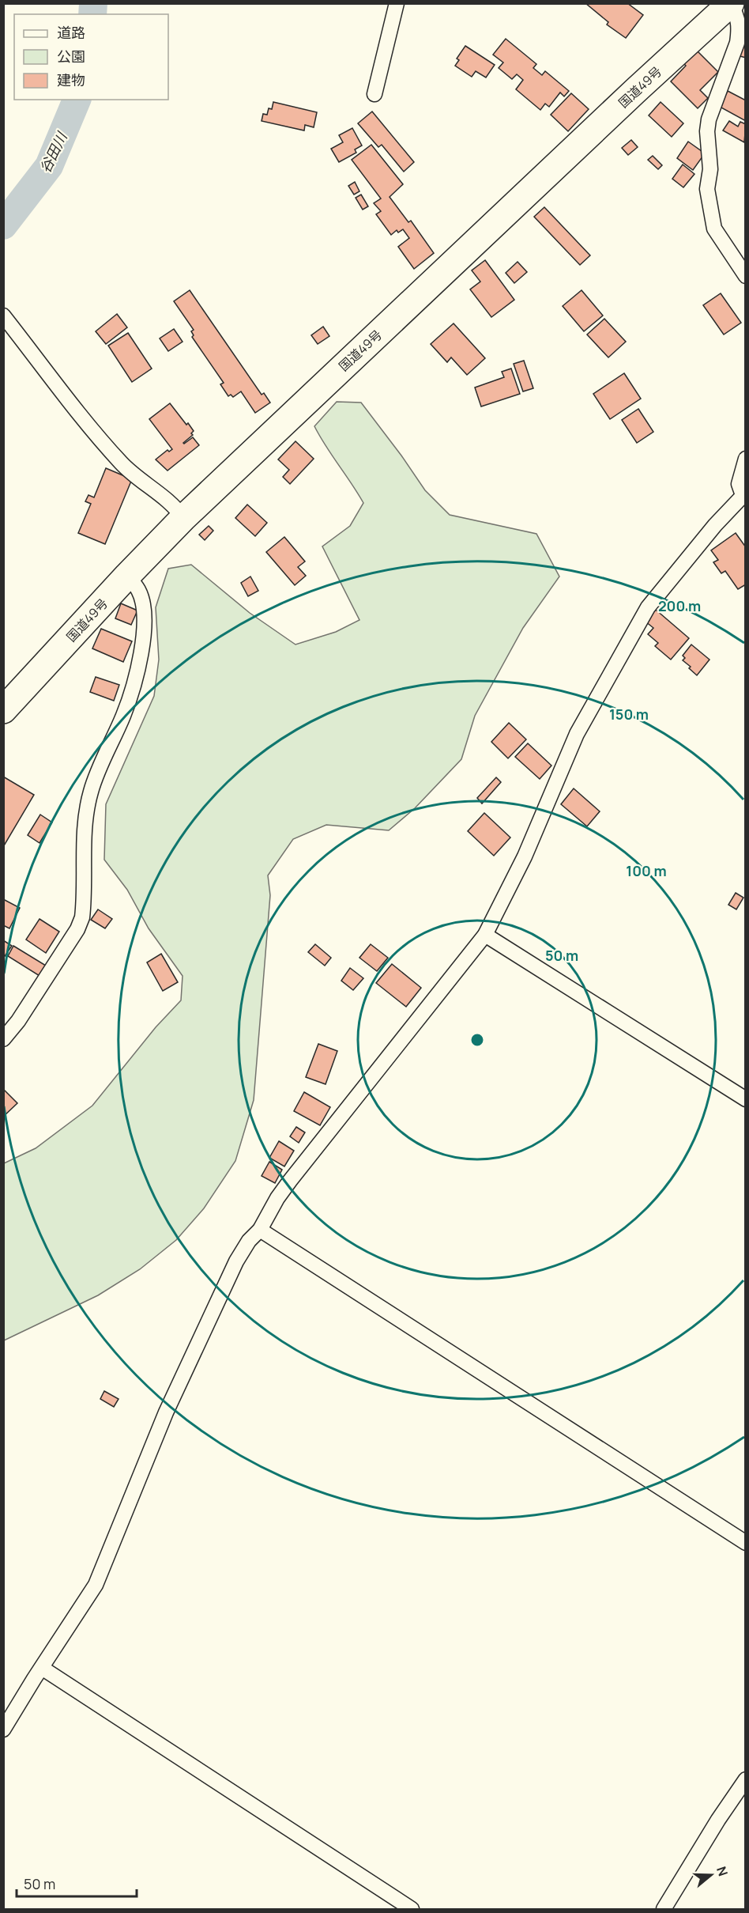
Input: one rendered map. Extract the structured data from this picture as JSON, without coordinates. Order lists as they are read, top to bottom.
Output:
{
  "streets": {
    "highway": ["国道49号"]
  },
  "water": ["谷田川"],
  "legend": ["道路", "公園", "建物"],
  "scale_bar": "50 m",
  "north": "right",
  "rings": [
    "200 m",
    "150 m",
    "100 m",
    "50 m"
  ]
}
